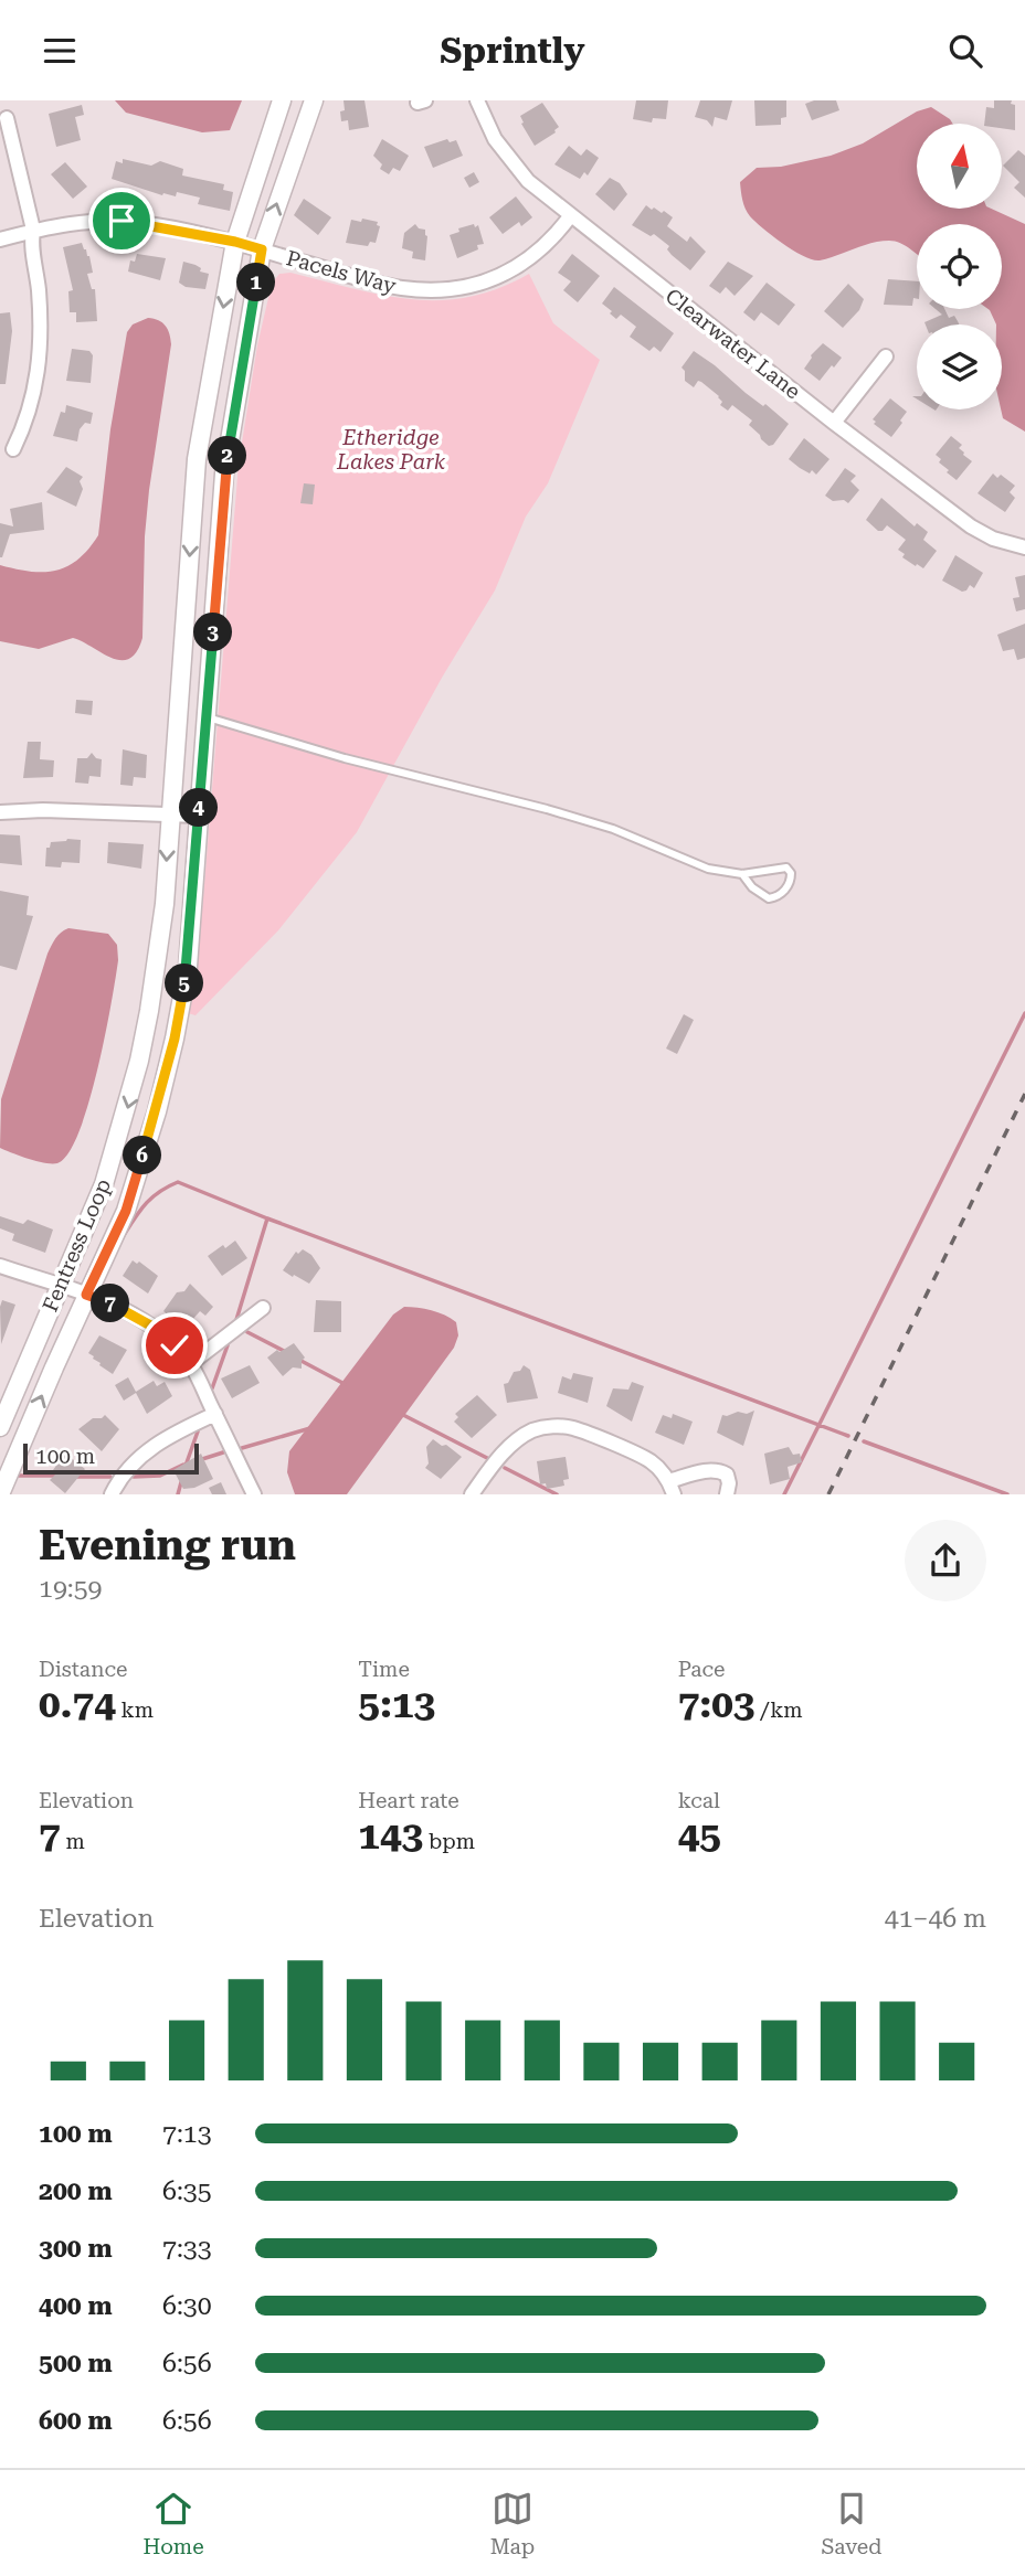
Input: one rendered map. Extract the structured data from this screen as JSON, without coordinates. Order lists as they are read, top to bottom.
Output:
{
  "streets": {
    "street": ["Pacels Way", "Clearwater Lane", "Fentress Loop"]
  },
  "crossings": [
    ["Pacels Way", "Clearwater Lane"],
    ["Pacels Way", "Fentress Loop"]
  ],
  "parks": ["Etheridge Lakes Park"],
  "scale_bar": "100 m",
  "north": "top",
  "page": {
    "header": "Sprintly",
    "pins": [
      "1",
      "2",
      "3",
      "4",
      "5",
      "6",
      "7"
    ],
    "scale": "100 m",
    "heading": ["Evening run", "19:59"],
    "stats": [
      ["Distance", "0.74 km"],
      ["Time", "5:13"],
      ["Pace", "7:03 /km"],
      ["Elevation", "7 m"],
      ["Heart rate", "143 bpm"],
      ["kcal", "45"]
    ],
    "chart": ["Elevation", "41–46 m"],
    "list": [
      {
        "name": "100 m",
        "note": "7:13"
      },
      {
        "name": "200 m",
        "note": "6:35"
      },
      {
        "name": "300 m",
        "note": "7:33"
      },
      {
        "name": "400 m",
        "note": "6:30"
      },
      {
        "name": "500 m",
        "note": "6:56"
      },
      {
        "name": "600 m",
        "note": "6:56"
      }
    ],
    "tabs": ["Home", "Map", "Saved"]
  }
}
